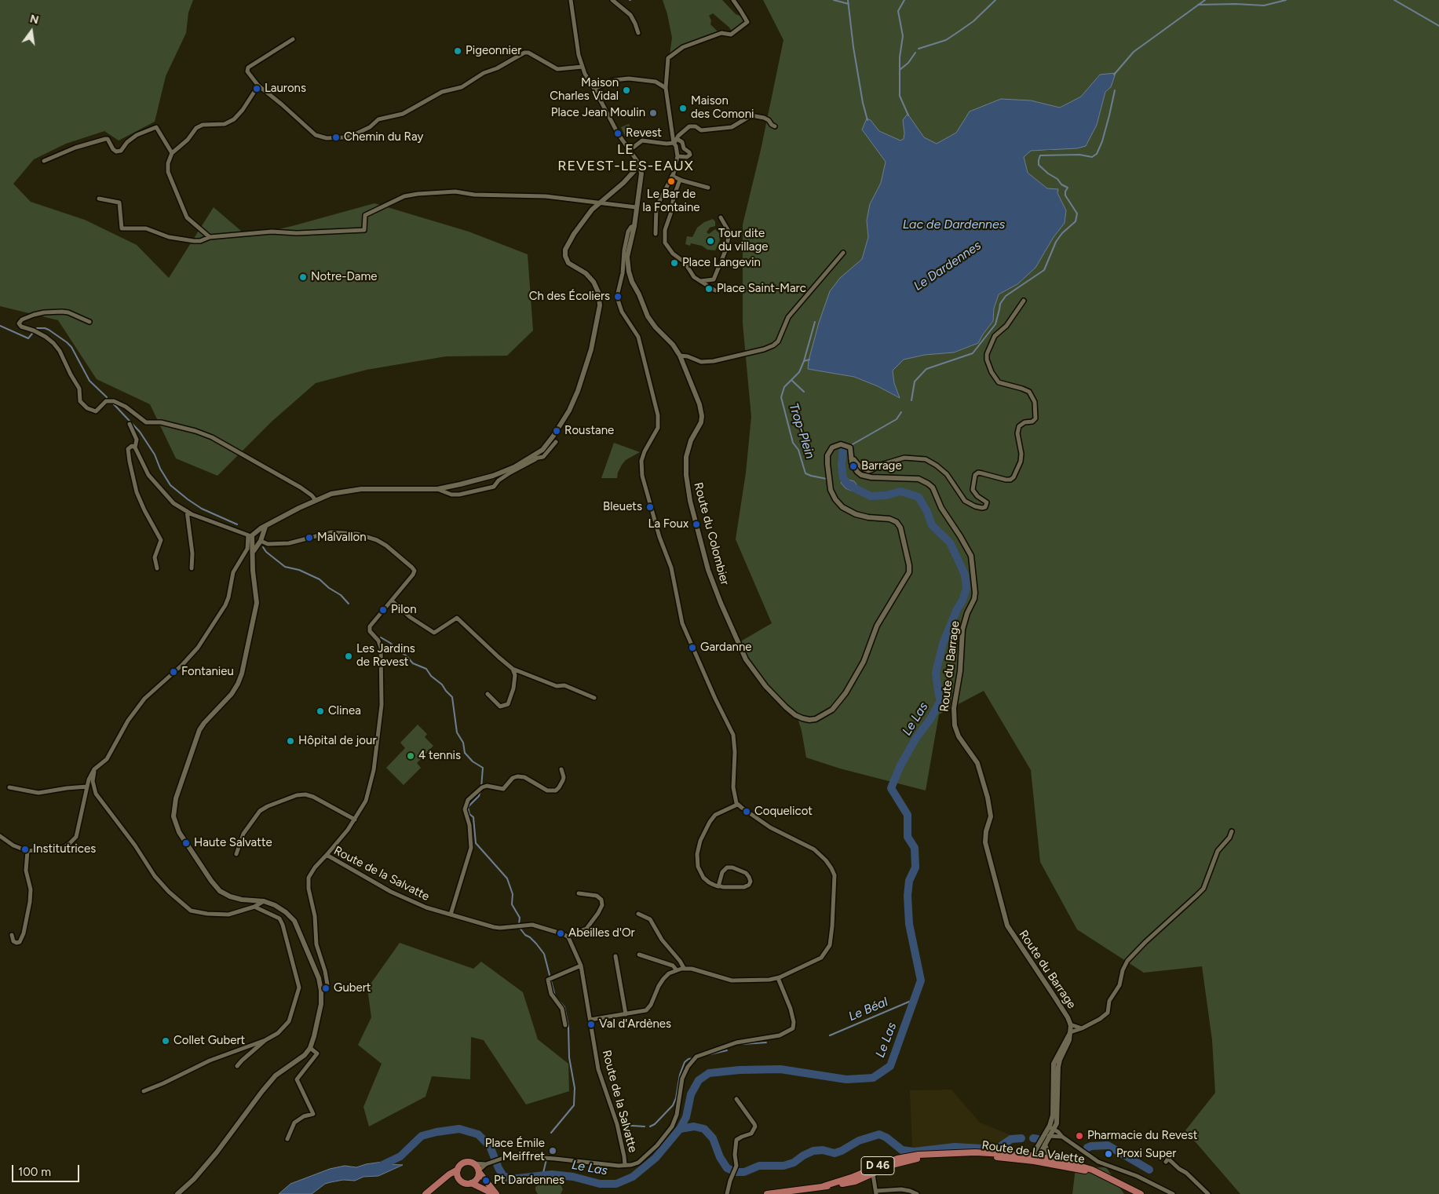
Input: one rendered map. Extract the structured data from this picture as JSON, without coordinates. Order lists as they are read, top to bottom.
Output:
{
  "streets": {
    "main road": ["Route de La Valette", "D 46"],
    "street": ["Route du Colombier", "Route du Barrage", "Route de la Salvatte"]
  },
  "crossings": [
    ["Route du Colombier", "Route du Barrage"],
    ["Route du Barrage", "Route de La Valette"],
    ["Route du Barrage", "D 46"],
    ["Route de La Valette", "D 46"]
  ],
  "districts": ["LE REVEST-LES-EAUX"],
  "water": [
    "Lac de Dardennes",
    "Le Dardennes",
    "Trop-Plein",
    "Le Las",
    "Le Béal"
  ],
  "places": [
    "Pigeonnier",
    "Laurons",
    "Maison Charles Vidal",
    "Maison des Comoni",
    "Place Jean Moulin",
    "Revest",
    "Chemin du Ray",
    "Le Bar de la Fontaine",
    "Tour dite du village",
    "Place Langevin",
    "Notre-Dame",
    "Place Saint-Marc",
    "Ch des Écoliers",
    "Roustane",
    "Barrage",
    "Bleuets",
    "La Foux",
    "Malvallon",
    "Pilon",
    "Gardanne",
    "Les Jardins de Revest",
    "Fontanieu",
    "Clinea",
    "Hôpital de jour",
    "4 tennis",
    "Coquelicot",
    "Haute Salvatte",
    "Institutrices",
    "Abeilles d'Or",
    "Gubert",
    "Val d'Ardènes",
    "Collet Gubert",
    "Pharmacie du Revest",
    "Place Émile Meiffret",
    "Proxi Super",
    "Pt Dardennes"
  ],
  "scale_bar": "100 m",
  "north": "top"
}
